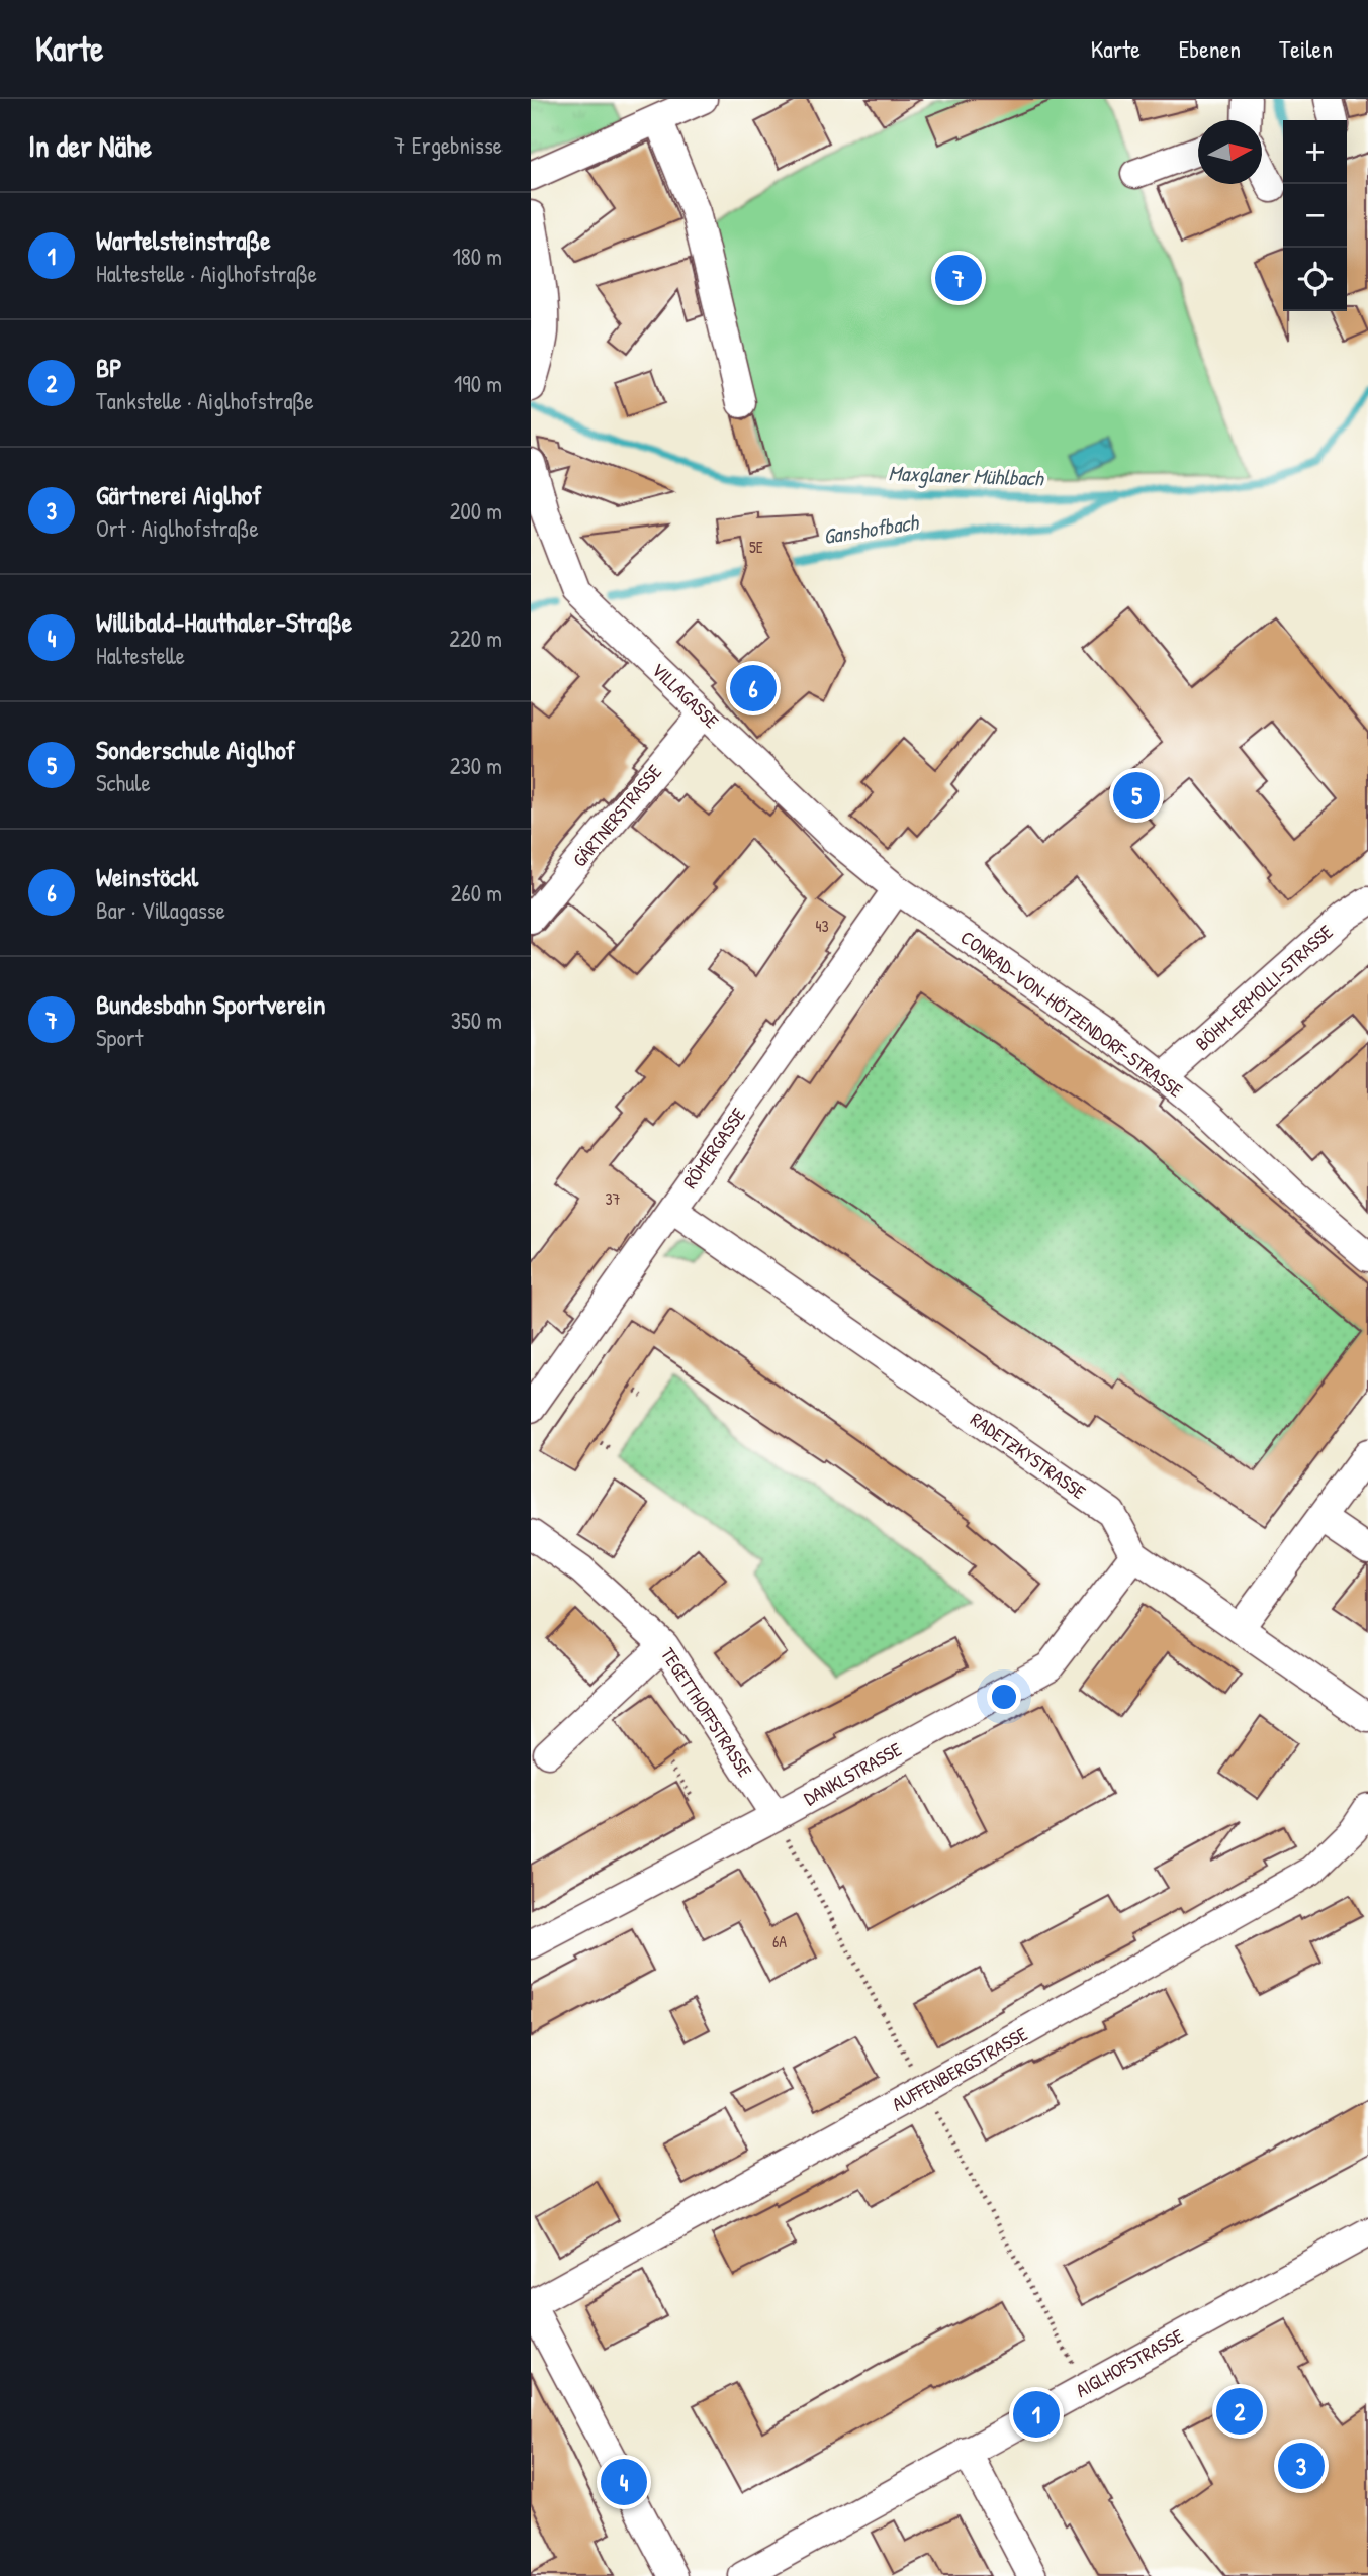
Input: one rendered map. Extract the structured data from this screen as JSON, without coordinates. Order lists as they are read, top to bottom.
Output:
{
  "streets": {
    "street": [
      "VILLAGASSE",
      "GÄRTNERSTRASSE",
      "BÖHM-ERMOLLI-STRASSE",
      "CONRAD-VON-HÖTZENDORF-STRASSE",
      "RÖMERGASSE",
      "RADETZKYSTRASSE",
      "TEGETTHOFFSTRASSE",
      "DANKLSTRASSE",
      "AUFFENBERGSTRASSE",
      "AIGLHOFSTRASSE"
    ]
  },
  "crossings": [
    ["VILLAGASSE", "GÄRTNERSTRASSE"],
    ["VILLAGASSE", "CONRAD-VON-HÖTZENDORF-STRASSE"],
    ["VILLAGASSE", "RÖMERGASSE"],
    ["BÖHM-ERMOLLI-STRASSE", "CONRAD-VON-HÖTZENDORF-STRASSE"],
    ["CONRAD-VON-HÖTZENDORF-STRASSE", "RÖMERGASSE"],
    ["RÖMERGASSE", "RADETZKYSTRASSE"],
    ["RADETZKYSTRASSE", "DANKLSTRASSE"],
    ["TEGETTHOFFSTRASSE", "DANKLSTRASSE"]
  ],
  "water": ["Maxglaner Mühlbach", "Ganshofbach"],
  "house_numbers": [
    "5E",
    "43",
    "37",
    "6A"
  ],
  "north": "right",
  "page": {
    "header": "Karte",
    "nav": ["Karte", "Ebenen", "Teilen"],
    "heading": ["In der Nähe", "7 Ergebnisse"],
    "map_buttons": ["+", "−"],
    "list": [
      {
        "mark": "1",
        "name": "Wartelsteinstraße",
        "note": "Haltestelle · Aiglhofstraße",
        "value": "180 m"
      },
      {
        "mark": "2",
        "name": "BP",
        "note": "Tankstelle · Aiglhofstraße",
        "value": "190 m"
      },
      {
        "mark": "3",
        "name": "Gärtnerei Aiglhof",
        "note": "Ort · Aiglhofstraße",
        "value": "200 m"
      },
      {
        "mark": "4",
        "name": "Willibald-Hauthaler-Straße",
        "note": "Haltestelle",
        "value": "220 m"
      },
      {
        "mark": "5",
        "name": "Sonderschule Aiglhof",
        "note": "Schule",
        "value": "230 m"
      },
      {
        "mark": "6",
        "name": "Weinstöckl",
        "note": "Bar · Villagasse",
        "value": "260 m"
      },
      {
        "mark": "7",
        "name": "Bundesbahn Sportverein",
        "note": "Sport",
        "value": "350 m"
      }
    ],
    "pins": [
      "7",
      "6",
      "5",
      "2",
      "1",
      "3",
      "4"
    ]
  }
}
